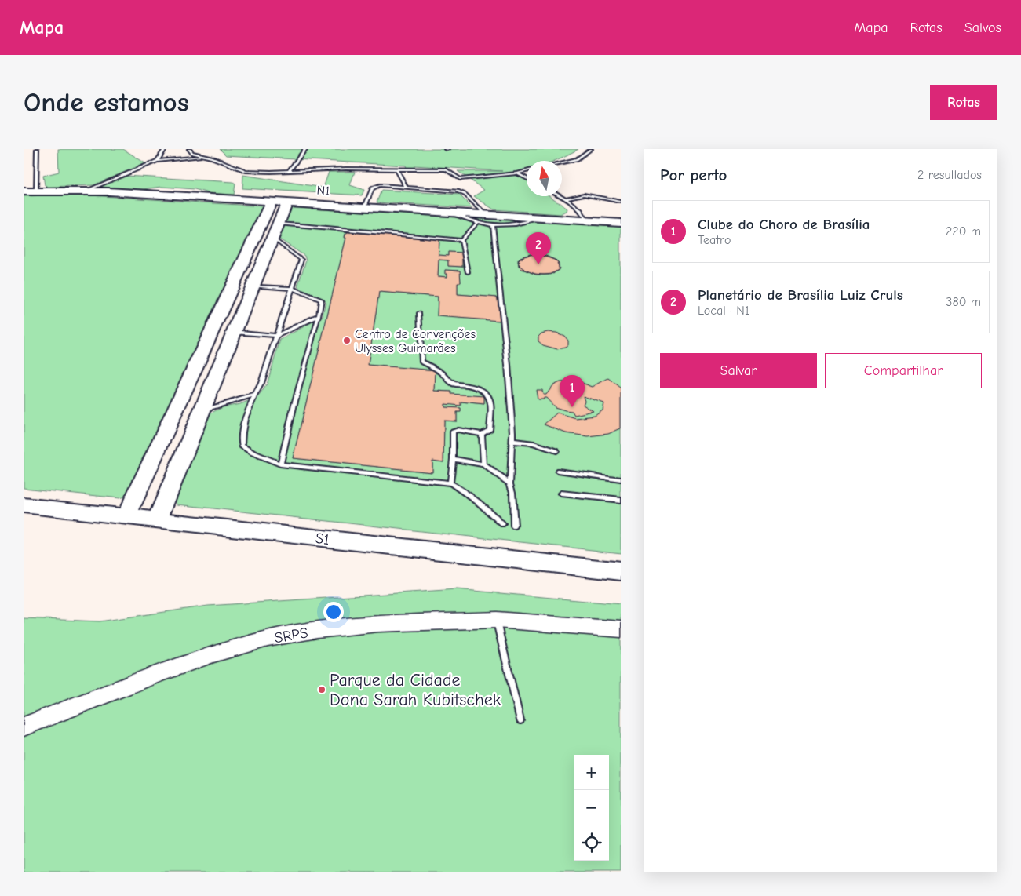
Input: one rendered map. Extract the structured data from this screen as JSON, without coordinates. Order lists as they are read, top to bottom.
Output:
{
  "streets": {
    "highway": ["N1", "S1"],
    "main road": ["SRPS"]
  },
  "places": ["Centro de Convenções Ulysses Guimarães", "Parque da Cidade Dona Sarah Kubitschek"],
  "north": "top",
  "page": {
    "header": "Mapa",
    "nav": ["Mapa", "Rotas", "Salvos"],
    "buttons": [
      "Rotas",
      ["Salvar", "Compartilhar"]
    ],
    "title": "Onde estamos",
    "heading": ["Por perto", "2 resultados"],
    "list": [
      {
        "mark": "1",
        "name": "Clube do Choro de Brasília",
        "note": "Teatro",
        "value": "220 m"
      },
      {
        "mark": "2",
        "name": "Planetário de Brasília Luiz Cruls",
        "note": "Local · N1",
        "value": "380 m"
      }
    ],
    "pins": ["2", "1"],
    "map_buttons": ["+", "−"]
  }
}
